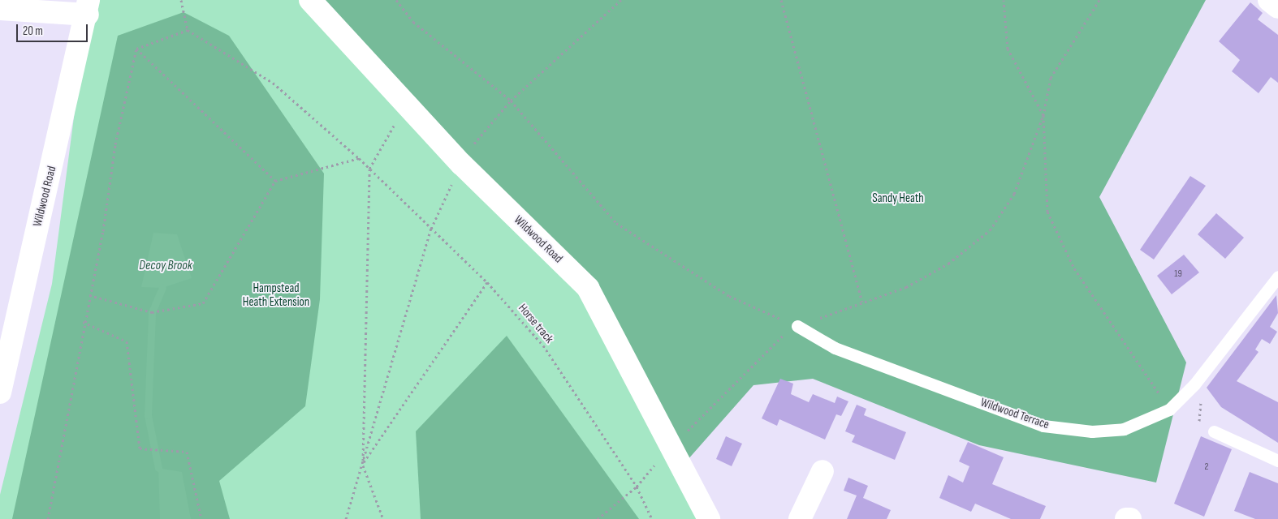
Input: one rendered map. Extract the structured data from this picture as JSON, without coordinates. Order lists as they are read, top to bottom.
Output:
{
  "streets": {
    "street": ["Wildwood Road"],
    "lane": ["Wildwood Terrace"],
    "path": ["Horse track"]
  },
  "water": ["Decoy Brook"],
  "parks": ["Sandy Heath", "Hampstead Heath Extension"],
  "house_numbers": ["19", "2"],
  "scale_bar": "20 m"
}
